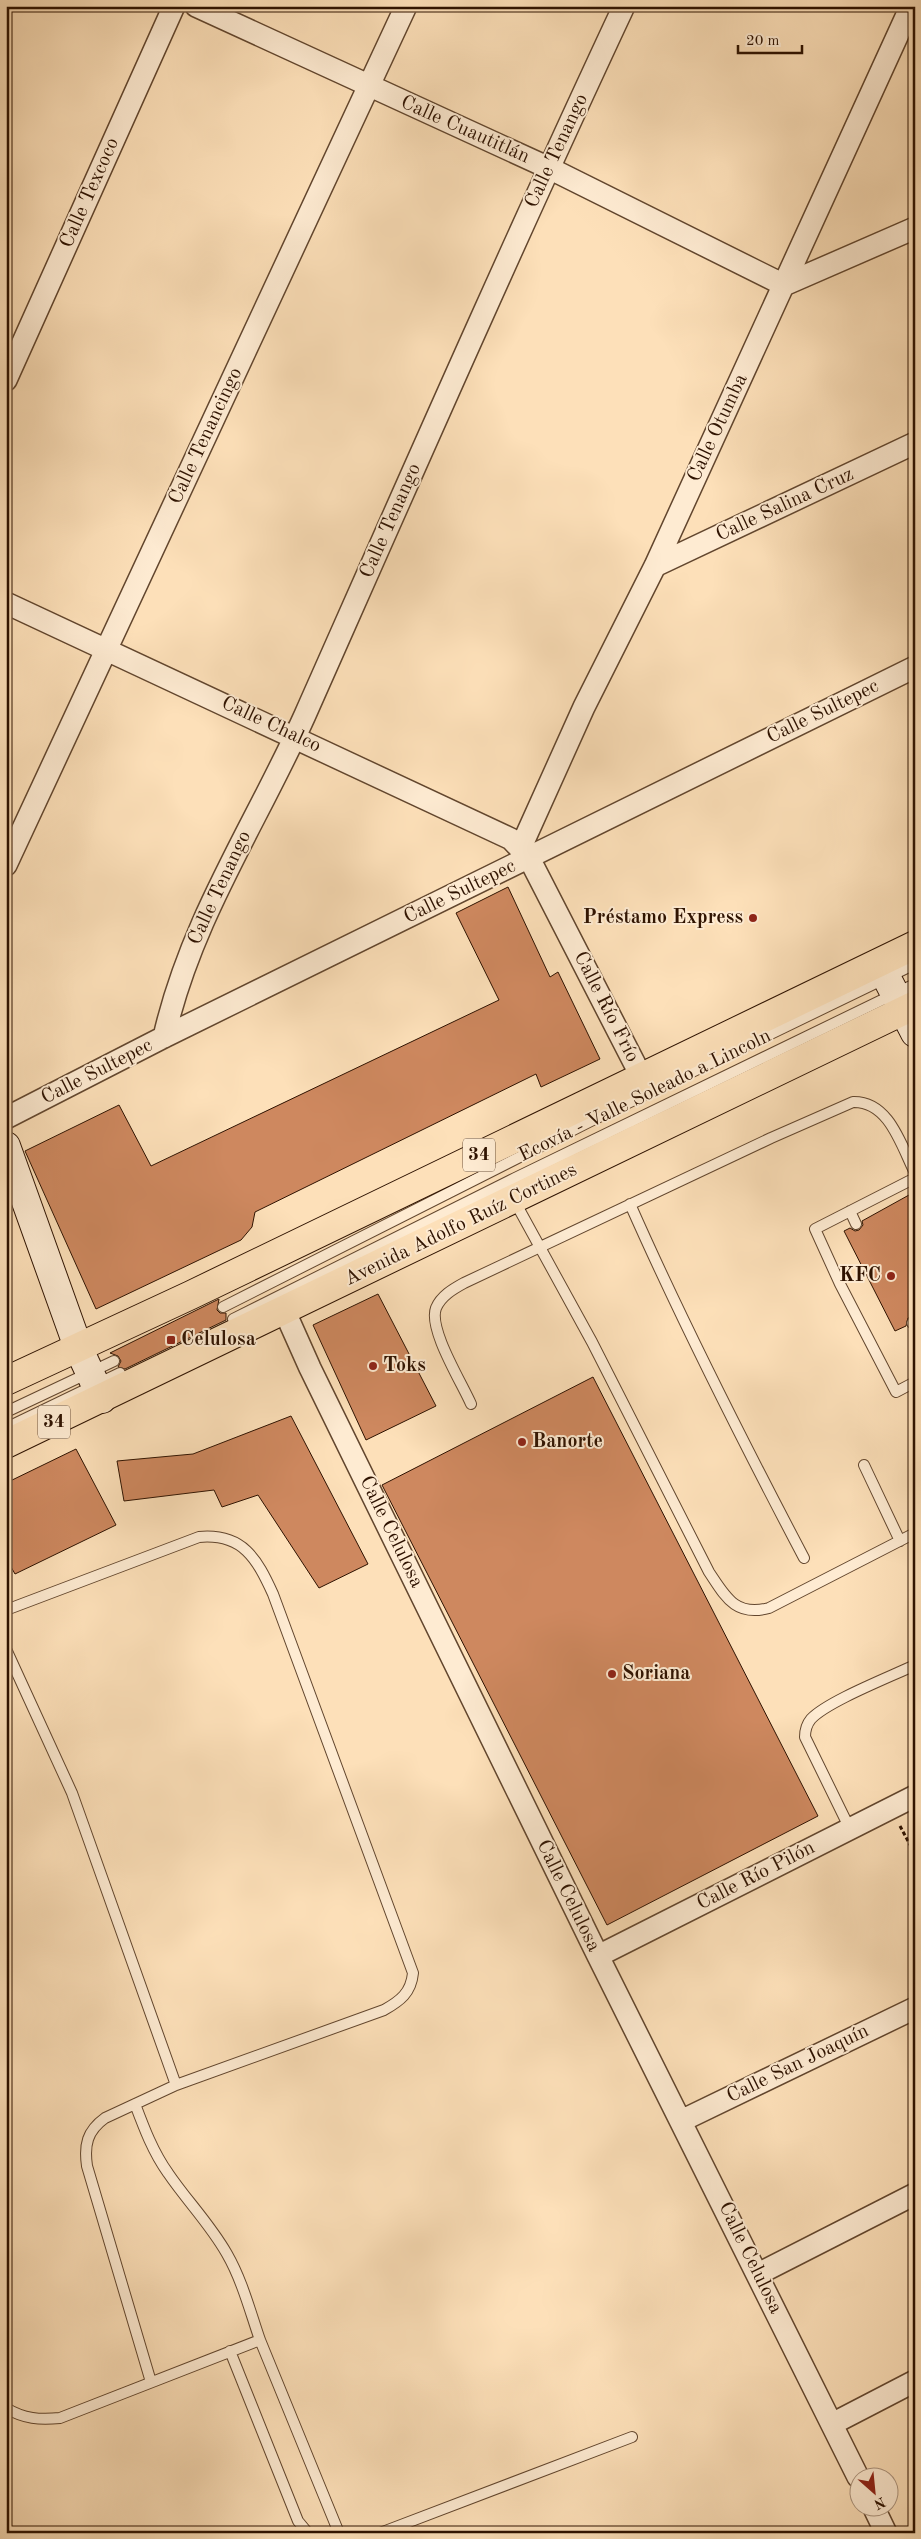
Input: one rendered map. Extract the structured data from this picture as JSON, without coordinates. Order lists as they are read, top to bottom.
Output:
{
  "streets": {
    "main road": ["34", "Avenida Adolfo Ruíz Cortines"],
    "street": [
      "Calle Cuautitlán",
      "Calle Tenango",
      "Calle Texcoco",
      "Calle Otumba",
      "Calle Tenancingo",
      "Calle Salina Cruz",
      "Calle Sultepec",
      "Calle Chalco",
      "Calle Río Frío",
      "Calle Celulosa",
      "Calle Río Pilón",
      "Calle San Joaquín"
    ],
    "lane": ["Ecovía - Valle Soleado a Lincoln"]
  },
  "crossings": [
    ["Calle Cuautitlán", "Calle Tenango"],
    ["Calle Cuautitlán", "Calle Otumba"],
    ["Calle Cuautitlán", "Calle Tenancingo"],
    ["Calle Tenango", "Calle Sultepec"],
    ["Calle Tenango", "Calle Chalco"],
    ["Calle Otumba", "Calle Salina Cruz"],
    ["Calle Otumba", "Calle Sultepec"],
    ["Calle Otumba", "Calle Chalco"],
    ["Calle Otumba", "Calle Río Frío"],
    ["Calle Tenancingo", "Calle Chalco"],
    ["Calle Sultepec", "Calle Chalco"],
    ["Calle Sultepec", "Calle Río Frío"],
    ["Calle Chalco", "Calle Río Frío"],
    ["Calle Río Frío", "Avenida Adolfo Ruíz Cortines"],
    ["Ecovía - Valle Soleado a Lincoln", "Avenida Adolfo Ruíz Cortines"],
    ["Avenida Adolfo Ruíz Cortines", "Calle Celulosa"],
    ["Calle Celulosa", "Calle Río Pilón"],
    ["Calle Celulosa", "Calle San Joaquín"]
  ],
  "places": {
    "other": [
      "Préstamo Express",
      "KFC",
      "Toks",
      "Banorte",
      "Soriana"
    ],
    "transit": ["Celulosa"]
  },
  "scale_bar": "20 m",
  "north": "bottom right"
}
